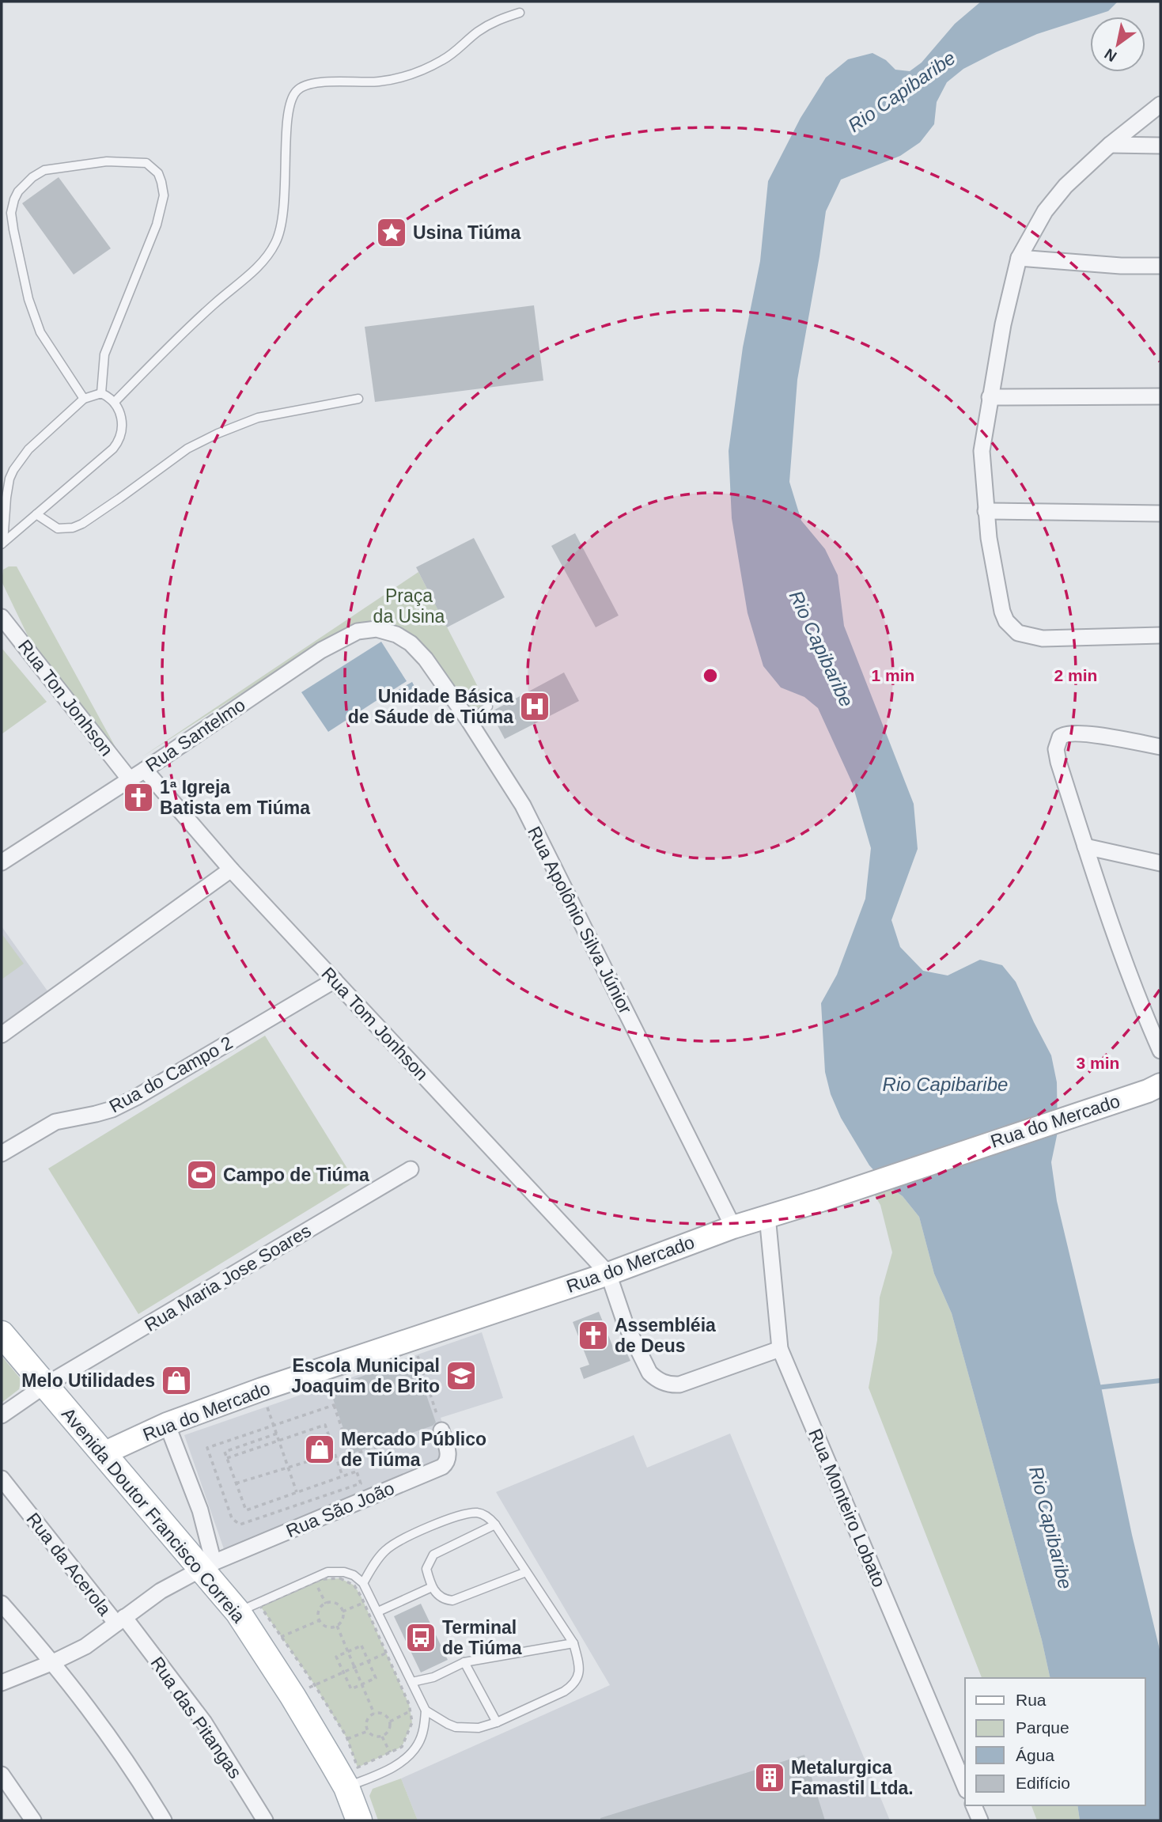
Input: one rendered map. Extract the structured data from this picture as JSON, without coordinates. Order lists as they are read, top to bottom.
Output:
{
  "streets": {
    "main road": ["Rua do Mercado", "Avenida Doutor Francisco Correia"],
    "street": [
      "Rua Ton Jonhson",
      "Rua Santelmo",
      "Rua Apolônio Silva Júnior",
      "Rua Tom Jonhson",
      "Rua do Campo 2",
      "Rua Maria Jose Soares",
      "Rua Monteiro Lobato",
      "Rua São João",
      "Rua da Acerola",
      "Rua das Pitangas"
    ]
  },
  "crossings": [
    ["Rua Ton Jonhson", "Rua Santelmo"],
    ["Rua Santelmo", "Rua Apolônio Silva Júnior"],
    ["Rua Santelmo", "Rua Tom Jonhson"],
    ["Rua Apolônio Silva Júnior", "Rua do Mercado"],
    ["Rua Tom Jonhson", "Rua do Campo 2"],
    ["Rua Tom Jonhson", "Rua do Mercado"],
    ["Rua do Mercado", "Rua Monteiro Lobato"],
    ["Rua do Mercado", "Avenida Doutor Francisco Correia"],
    ["Rua Maria Jose Soares", "Avenida Doutor Francisco Correia"],
    ["Rua São João", "Avenida Doutor Francisco Correia"],
    ["Rua São João", "Rua da Acerola"],
    ["Rua São João", "Rua das Pitangas"],
    ["Rua da Acerola", "Rua das Pitangas"]
  ],
  "water": ["Rio Capibaribe"],
  "parks": ["Praça da Usina"],
  "places": {
    "place": ["Usina Tiúma"],
    "hospital": ["Unidade Básica de Sáude de Tiúma"],
    "church": ["1ª Igreja Batista em Tiúma", "Assembléia de Deus"],
    "sports": ["Campo de Tiúma"],
    "school or university": ["Escola Municipal Joaquim de Brito"],
    "shop": ["Melo Utilidades", "Mercado Público de Tiúma"],
    "bus stop": ["Terminal de Tiúma"],
    "building": ["Metalurgica Famastil Ltda."]
  },
  "legend": [
    "Rua",
    "Parque",
    "Água",
    "Edifício"
  ],
  "north": "bottom left",
  "rings": ["1 min", "2 min", "3 min"]
}
